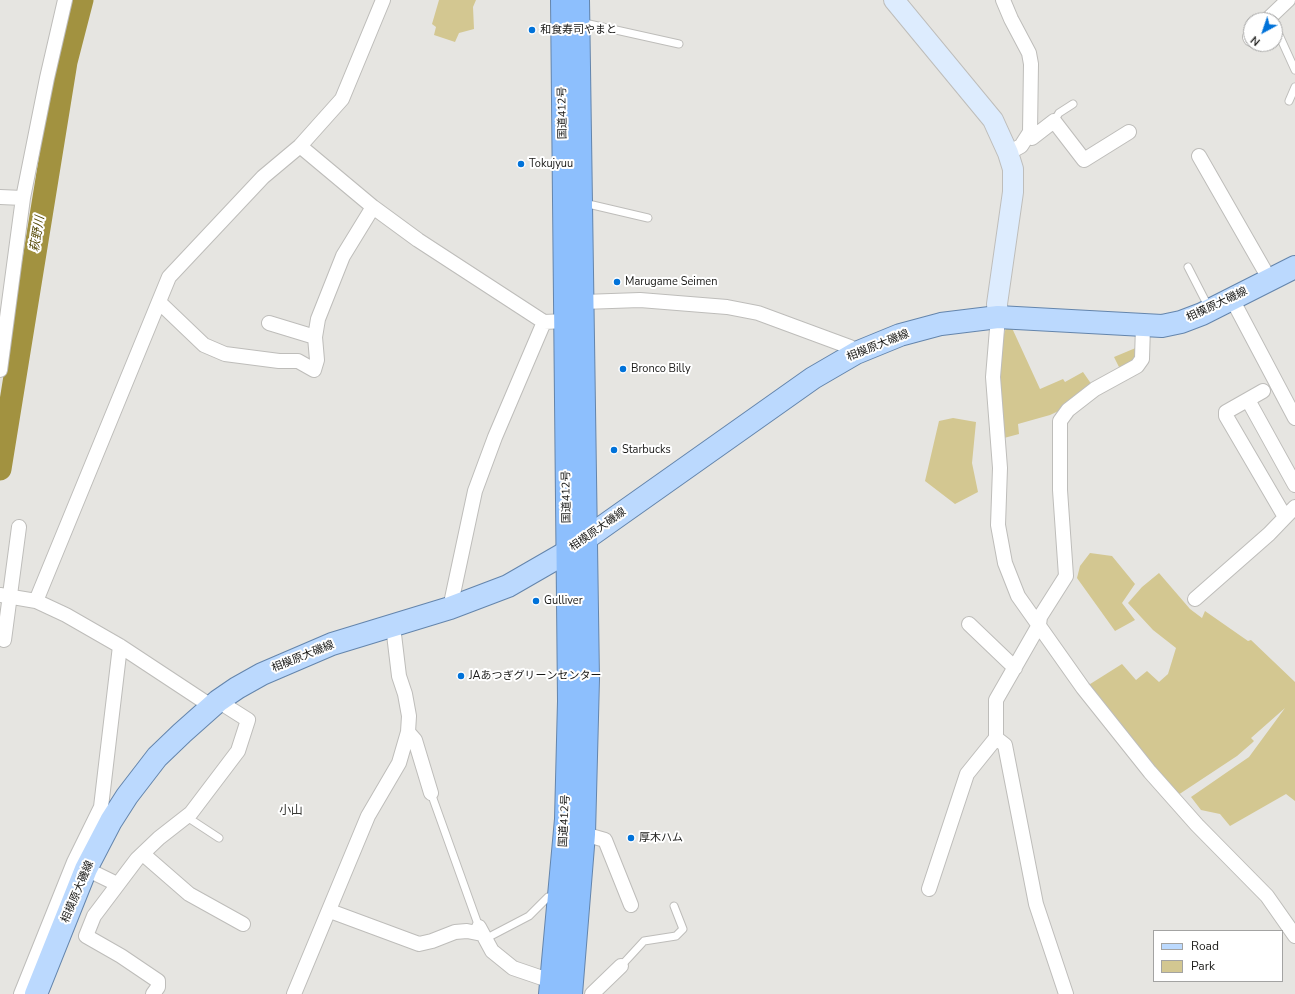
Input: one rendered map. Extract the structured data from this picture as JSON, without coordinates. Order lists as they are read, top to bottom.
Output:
{
  "streets": {
    "highway": ["国道412号"],
    "main road": ["相模原大磯線"]
  },
  "crossings": [
    ["国道412号", "相模原大磯線"]
  ],
  "districts": ["小山"],
  "water": ["萩野川"],
  "places": [
    "和食寿司やまと",
    "Tokujyuu",
    "Marugame Seimen",
    "Bronco Billy",
    "Starbucks",
    "Gulliver",
    "JAあつぎグリーンセンター",
    "厚木ハム"
  ],
  "legend": ["Road", "Park"],
  "north": "bottom left"
}
